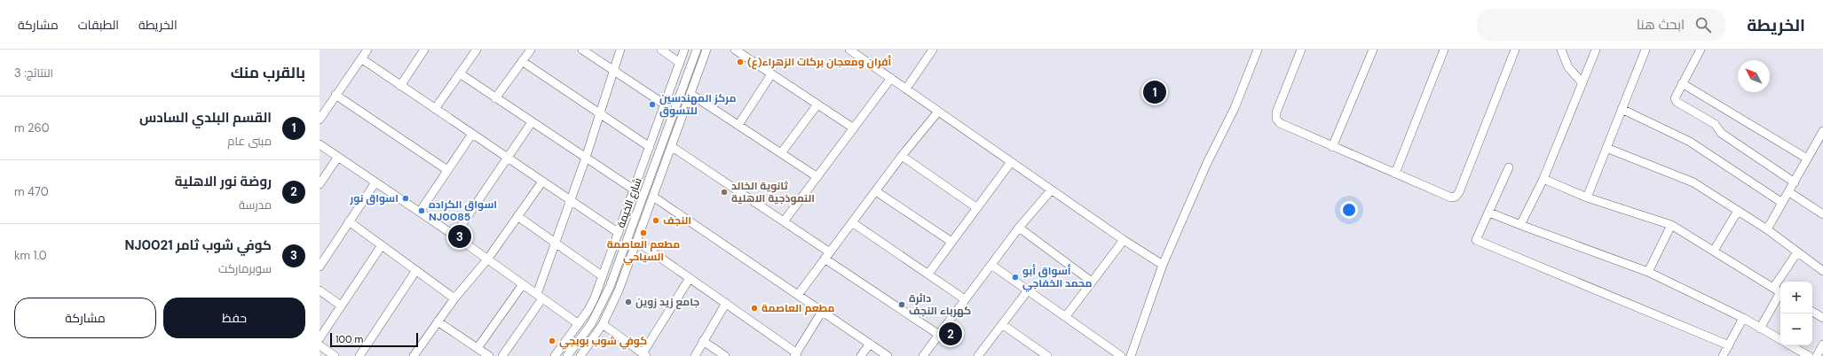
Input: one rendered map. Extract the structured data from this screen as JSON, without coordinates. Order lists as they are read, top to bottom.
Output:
{
  "streets": {
    "street": ["شارع الخيمة"]
  },
  "places": [
    "أفران ومعجان بركات الزهراء(ع)",
    "مركز المهندسين للتسوق",
    "ثانوية الخالد النموذجية الاهلية",
    "اسواق نور",
    "اسواق الكراده NJ0085",
    "النجف",
    "مطعم العاصمة السياحي",
    "أسواق أبو محمد الخفاجي",
    "جامع زيد زوين",
    "دائرة كهرباء النجف",
    "مطعم العاصمة",
    "كوفي شوب بوبجي"
  ],
  "scale_bar": "100 m",
  "north": "top left",
  "page": {
    "header": "الخريطة",
    "search": "ابحث هنا",
    "nav": ["الخريطة", "الطبقات", "مشاركة"],
    "heading": ["بالقرب منك", "النتائج: 3"],
    "pins": ["1", "3", "2"],
    "list": [
      {
        "mark": "1",
        "name": "القسم البلدي السادس",
        "note": "مبنى عام",
        "value": "260 m"
      },
      {
        "mark": "2",
        "name": "روضة نور الاهلية",
        "note": "مدرسة",
        "value": "470 m"
      },
      {
        "mark": "3",
        "name": "كوفي شوب ثامر NJ0021",
        "note": "سوبرماركت",
        "value": "1.0 km"
      }
    ],
    "map_buttons": ["+", "−"],
    "buttons": ["حفظ", "مشاركة"],
    "scale": "100 m"
  }
}
